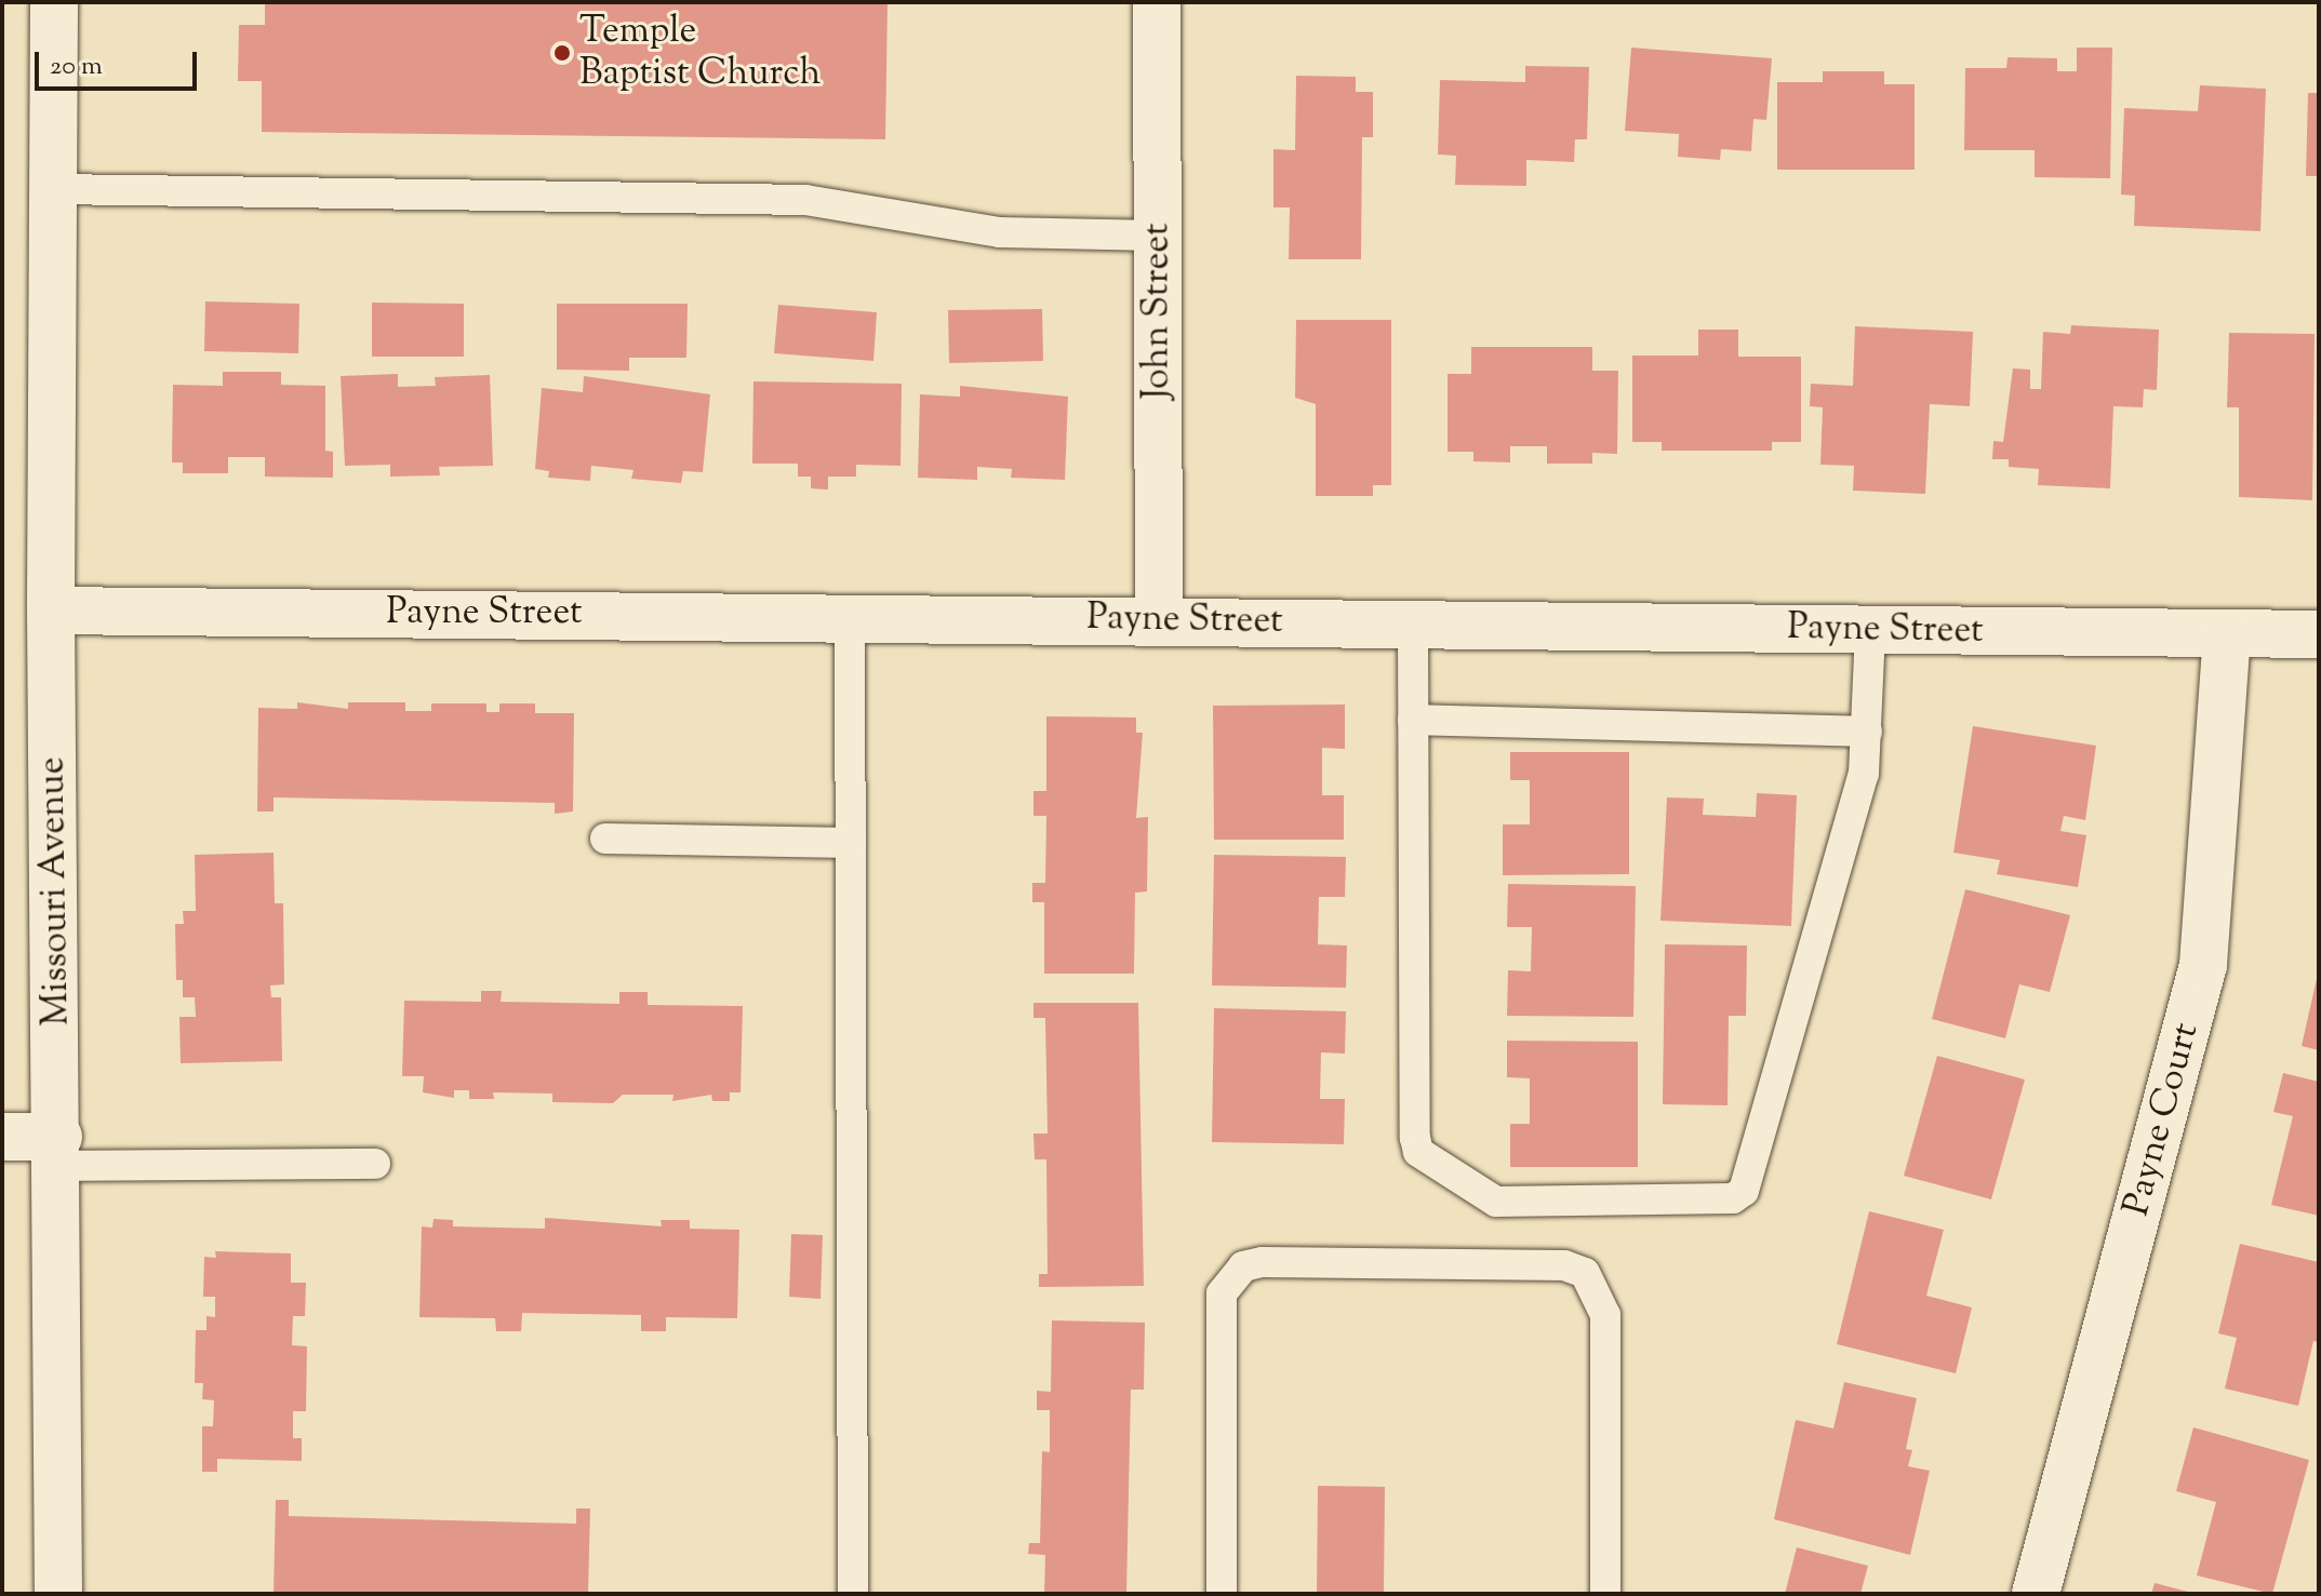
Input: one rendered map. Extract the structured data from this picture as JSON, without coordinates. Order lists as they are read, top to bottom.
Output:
{
  "streets": {
    "street": [
      "John Street",
      "Payne Street",
      "Missouri Avenue",
      "Payne Court"
    ]
  },
  "crossings": [
    ["John Street", "Payne Street"],
    ["Payne Street", "Missouri Avenue"],
    ["Payne Street", "Payne Court"]
  ],
  "places": ["Temple Baptist Church"],
  "scale_bar": "20 m"
}
